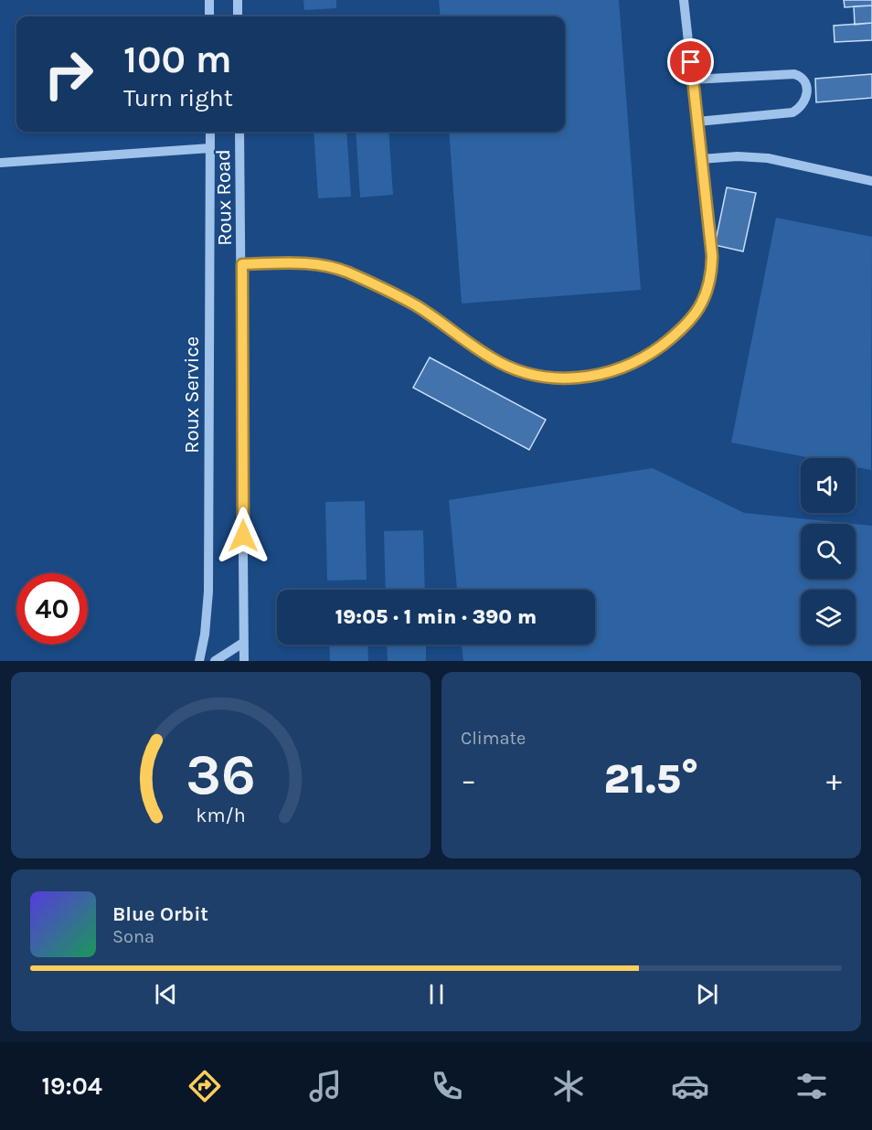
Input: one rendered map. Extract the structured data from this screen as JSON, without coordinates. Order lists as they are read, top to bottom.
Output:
{
  "streets": {
    "street": ["Roux Road", "Roux Service"]
  },
  "page": {
    "turn": ["100 m", "Turn right"],
    "limit": "40",
    "trip": "19:05 · 1 min · 390 m",
    "tile": "Climate",
    "heat": ["−", "21.5°", "+"],
    "song": ["Blue Orbit", "Sona"],
    "tabs": "19:04",
    "gauge": ["36", "km/h"]
  }
}
